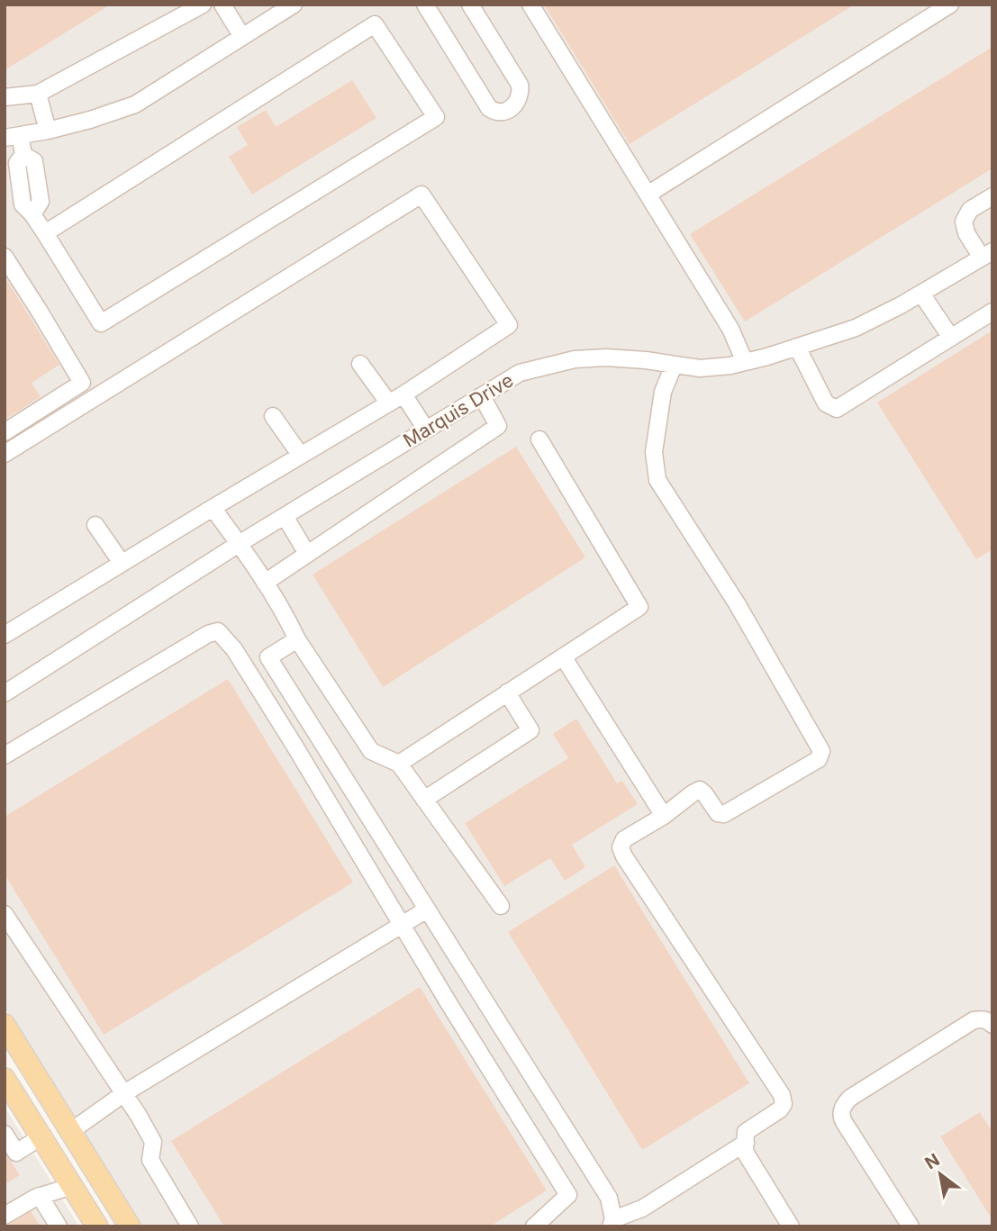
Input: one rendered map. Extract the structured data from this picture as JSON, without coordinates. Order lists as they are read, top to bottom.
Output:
{
  "streets": {
    "street": ["Marquis Drive"]
  },
  "north": "top left"
}
